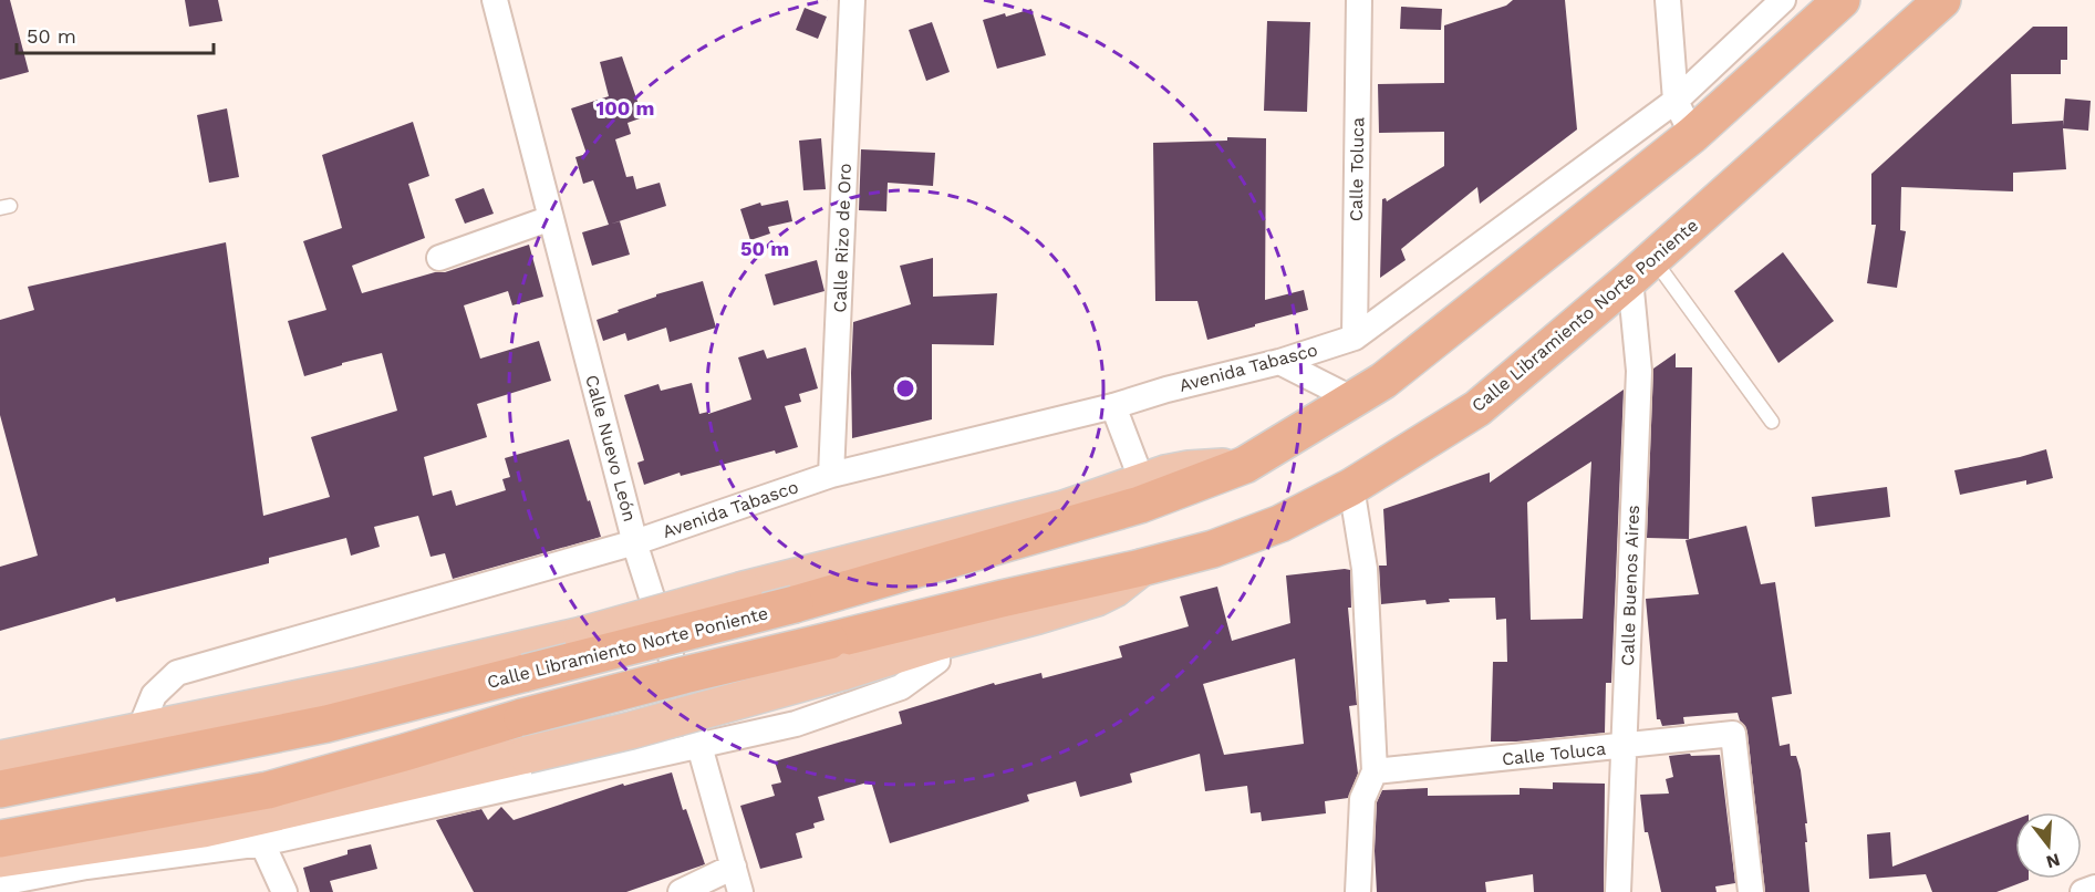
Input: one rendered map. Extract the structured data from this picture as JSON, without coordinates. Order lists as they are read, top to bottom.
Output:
{
  "streets": {
    "highway": ["Calle Libramiento Norte Poniente"],
    "street": [
      "Calle Toluca",
      "Calle Rizo de Oro",
      "Avenida Tabasco",
      "Calle Nuevo León",
      "Calle Buenos Aires"
    ]
  },
  "crossings": [
    ["Calle Toluca", "Avenida Tabasco"],
    ["Calle Toluca", "Calle Buenos Aires"],
    ["Calle Rizo de Oro", "Avenida Tabasco"],
    ["Calle Libramiento Norte Poniente", "Avenida Tabasco"],
    ["Calle Libramiento Norte Poniente", "Calle Buenos Aires"],
    ["Avenida Tabasco", "Calle Nuevo León"]
  ],
  "scale_bar": "50 m",
  "north": "bottom",
  "rings": ["100 m", "50 m"]
}
